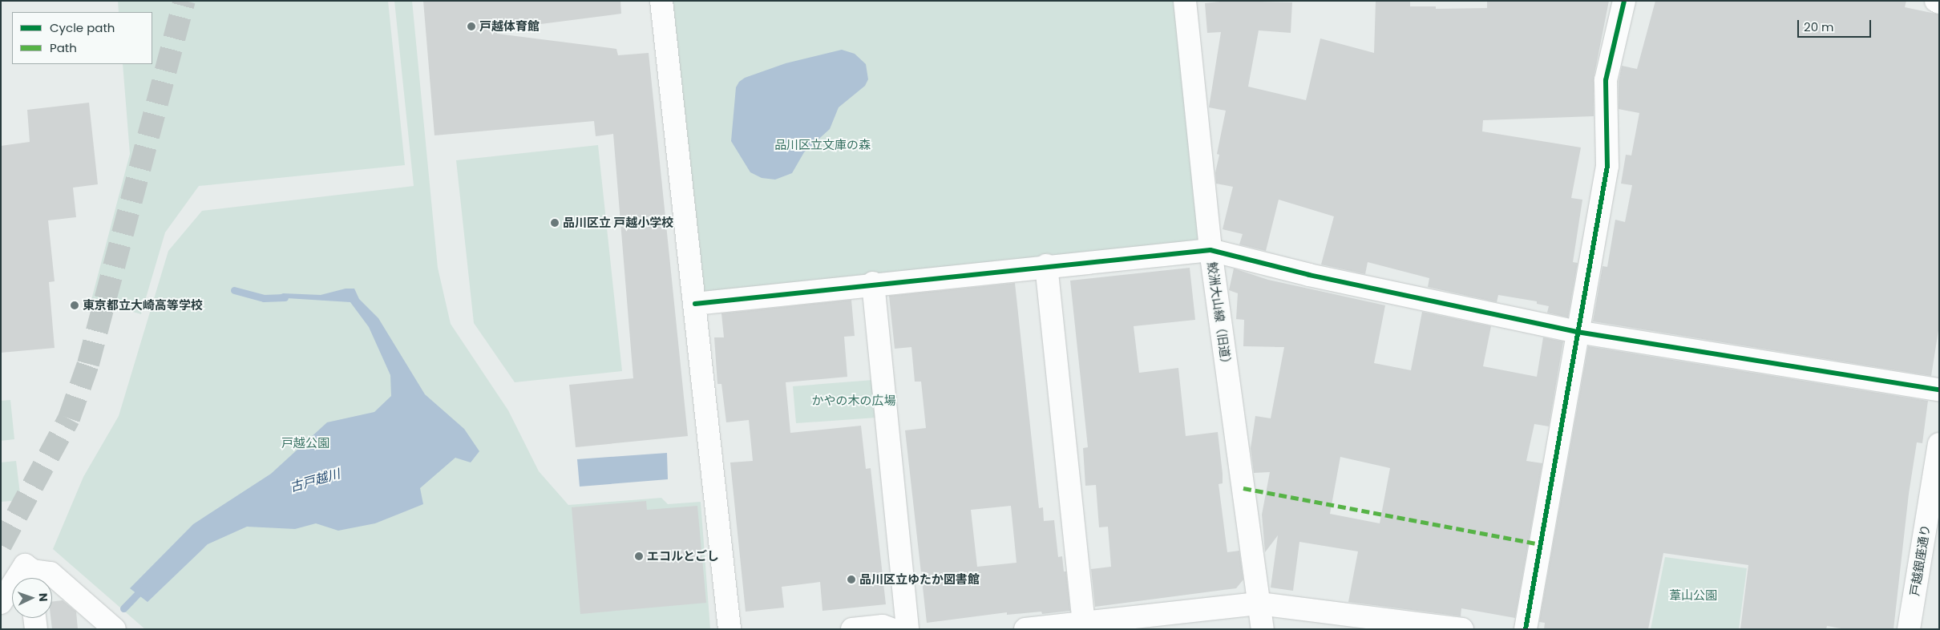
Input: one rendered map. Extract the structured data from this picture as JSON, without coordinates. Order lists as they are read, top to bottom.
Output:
{
  "streets": {
    "street": ["鮫洲大山線（旧道）", "戸越銀座通り"]
  },
  "water": ["古戸越川"],
  "parks": [
    "品川区立文庫の森",
    "かやの木の広場",
    "戸越公園",
    "葦山公園"
  ],
  "places": [
    "戸越体育館",
    "品川区立 戸越小学校",
    "東京都立大崎高等学校",
    "エコルとごし",
    "品川区立ゆたか図書館"
  ],
  "legend": ["Cycle path", "Path"],
  "scale_bar": "20 m",
  "north": "right"
}
